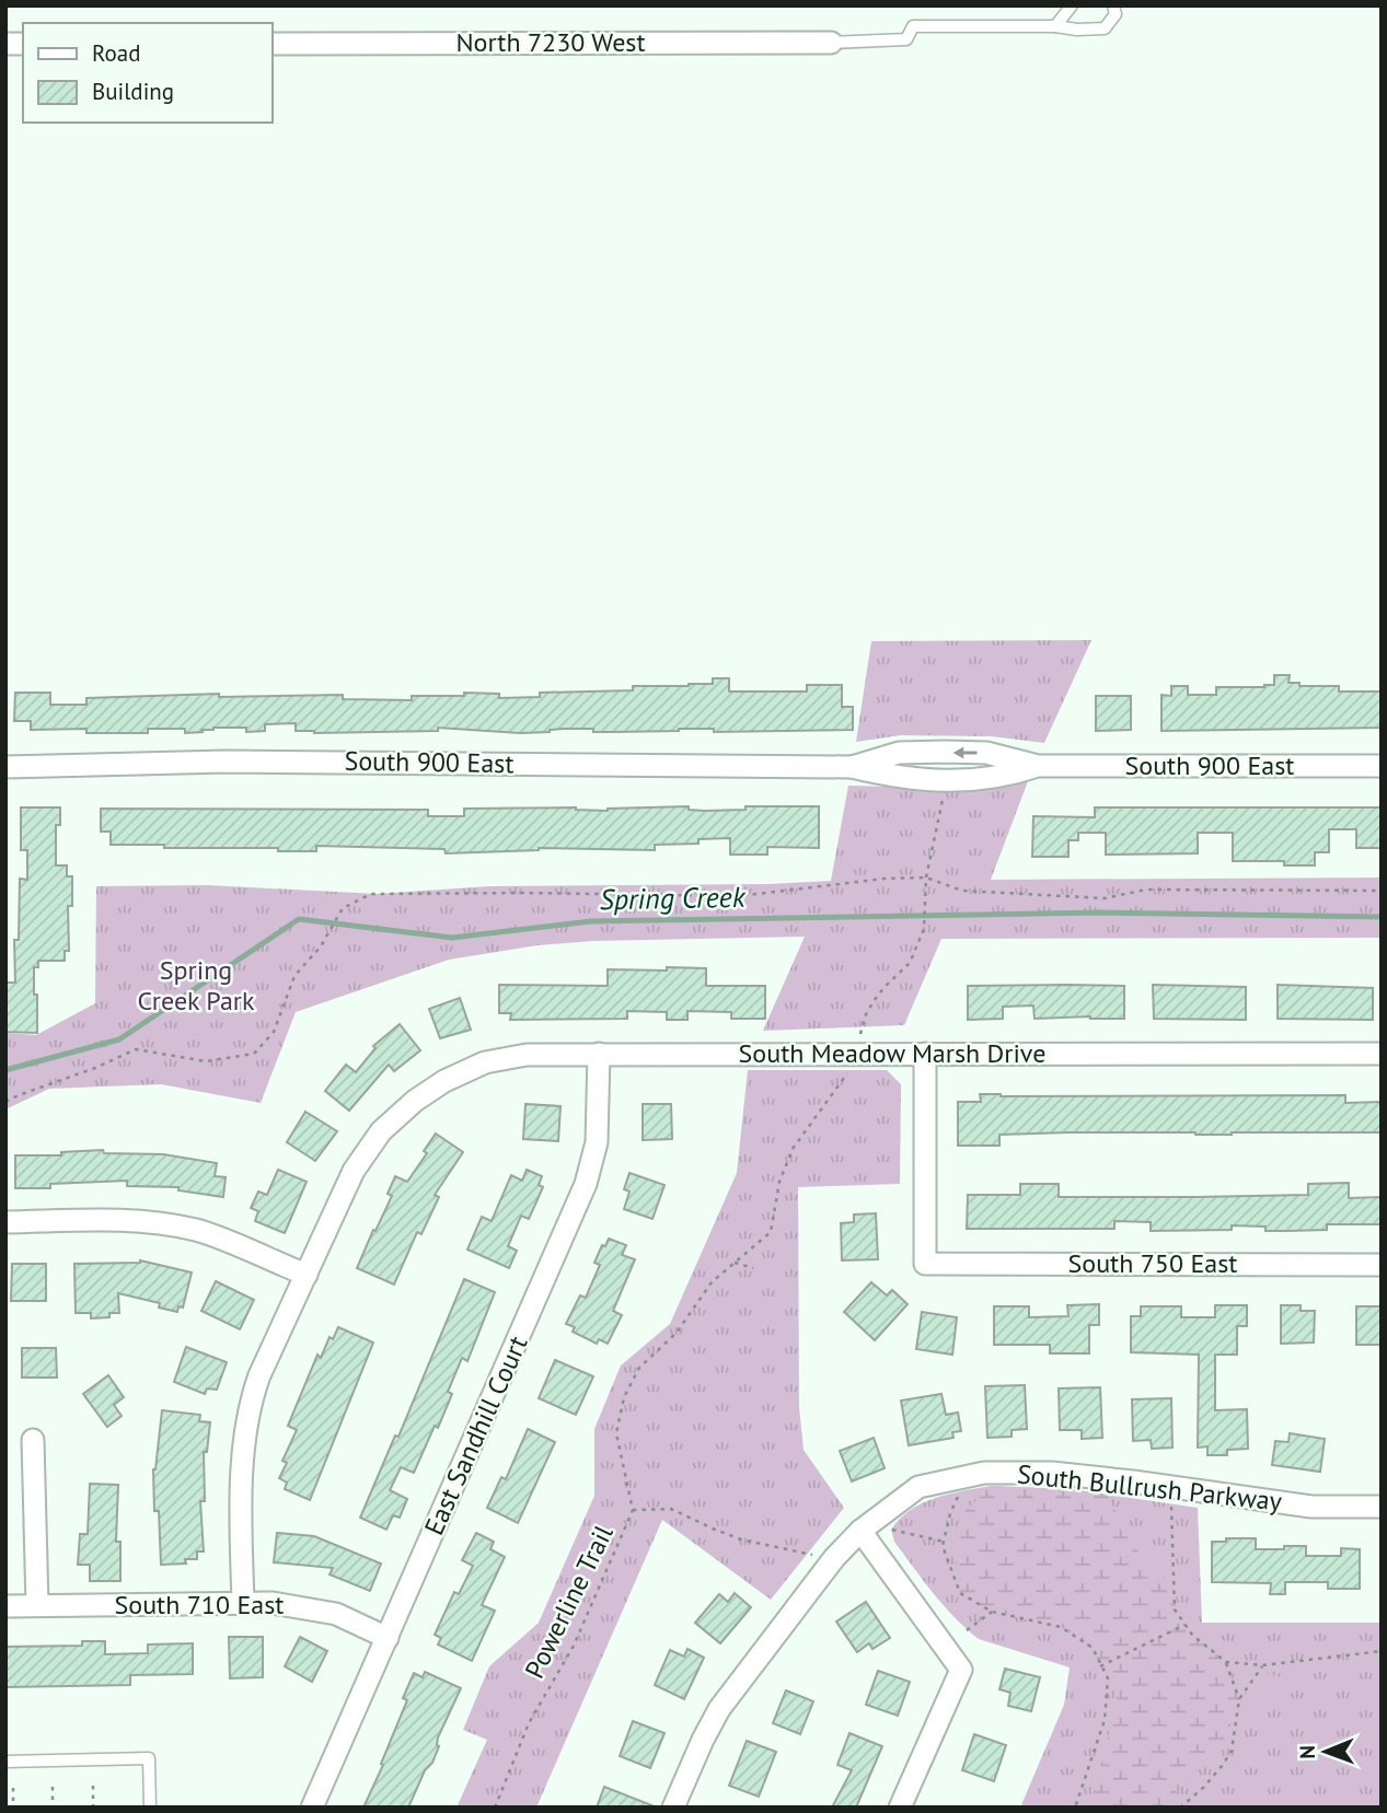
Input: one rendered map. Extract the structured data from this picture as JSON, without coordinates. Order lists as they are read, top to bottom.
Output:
{
  "streets": {
    "street": [
      "North 7230 West",
      "South 900 East",
      "South Meadow Marsh Drive",
      "South 750 East",
      "East Sandhill Court",
      "South Bullrush Parkway",
      "South 710 East"
    ],
    "path": ["Powerline Trail"]
  },
  "crossings": [
    ["South Meadow Marsh Drive", "South 750 East"],
    ["South Meadow Marsh Drive", "East Sandhill Court"],
    ["South Meadow Marsh Drive", "South 710 East"],
    ["East Sandhill Court", "South 710 East"]
  ],
  "water": ["Spring Creek"],
  "parks": ["Spring Creek Park"],
  "legend": ["Road", "Building"],
  "north": "left"
}
